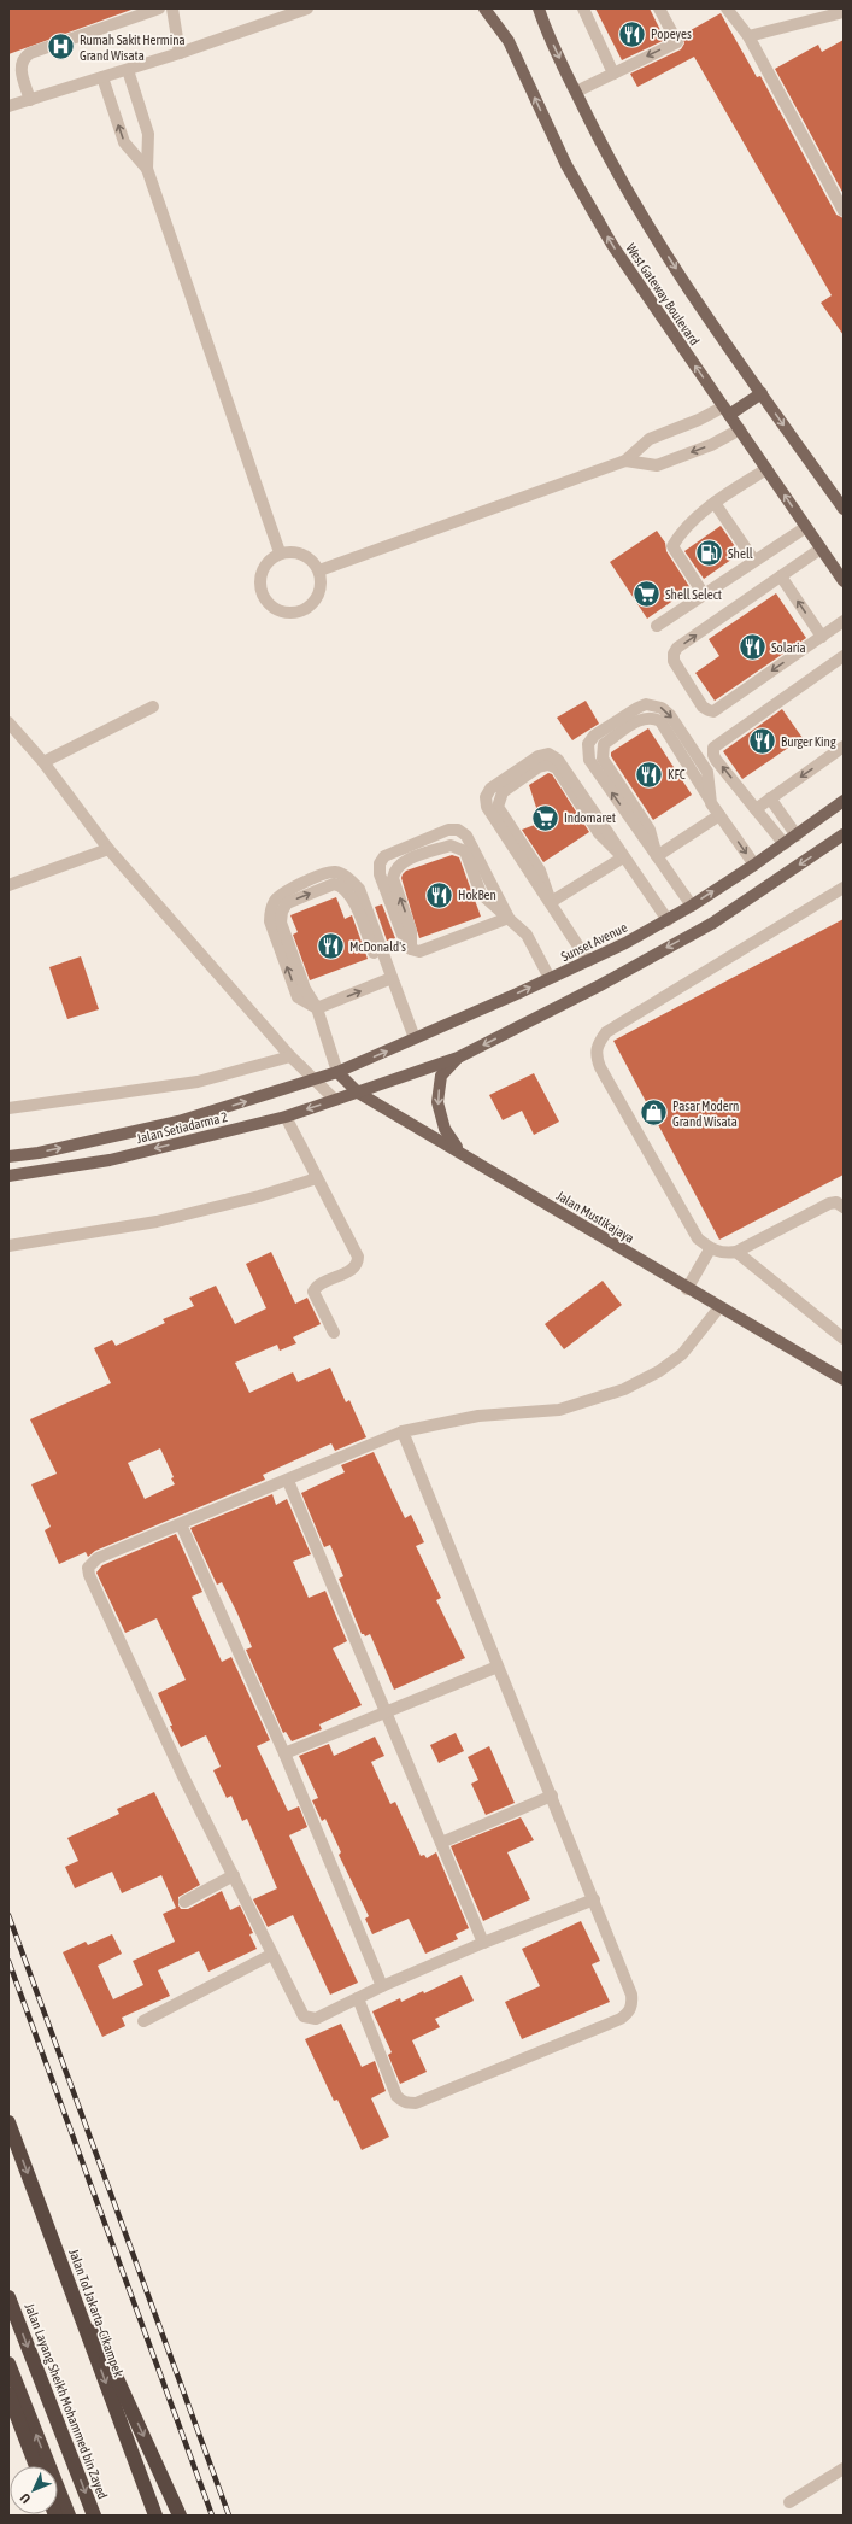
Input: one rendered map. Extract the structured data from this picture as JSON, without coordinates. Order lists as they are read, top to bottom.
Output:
{
  "streets": {
    "highway": ["Jalan Tol Jakarta–Cikampek", "Jalan Layang Sheikh Mohammed bin Zayed"],
    "main road": [
      "West Gateway Boulevard",
      "Sunset Avenue",
      "Jalan Setiadarma 2",
      "Jalan Mustikajaya"
    ]
  },
  "crossings": [
    ["Sunset Avenue", "Jalan Setiadarma 2"],
    ["Sunset Avenue", "Jalan Mustikajaya"],
    ["Jalan Setiadarma 2", "Jalan Mustikajaya"]
  ],
  "places": {
    "restaurant": [
      "Popeyes",
      "Solaria",
      "Burger King",
      "KFC",
      "HokBen",
      "McDonald's"
    ],
    "hospital": ["Rumah Sakit Hermina Grand Wisata"],
    "fuel station": ["Shell"],
    "supermarket": ["Shell Select", "Indomaret"],
    "shop": ["Pasar Modern Grand Wisata"]
  },
  "north": "bottom left"
}
